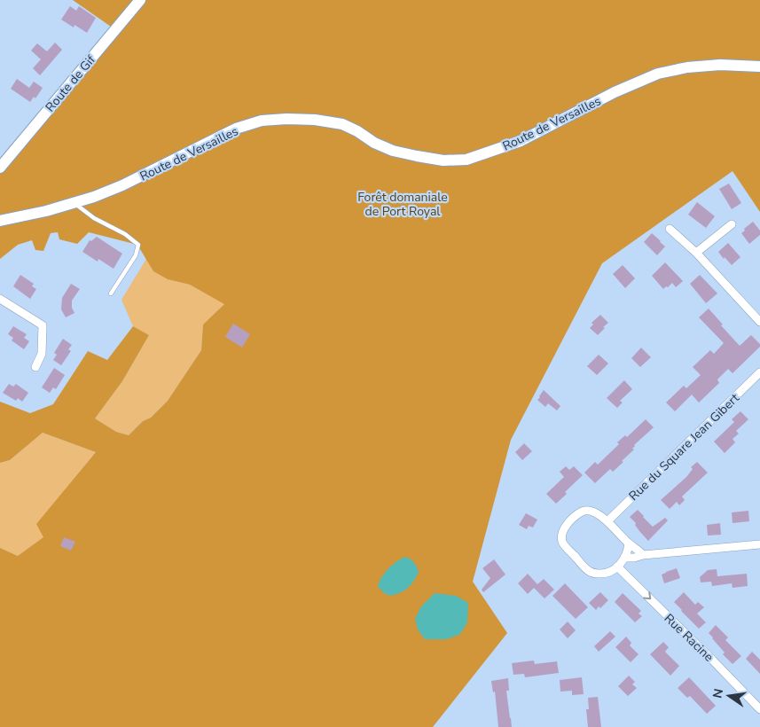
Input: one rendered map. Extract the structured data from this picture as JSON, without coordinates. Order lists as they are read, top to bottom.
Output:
{
  "streets": {
    "main road": ["Route de Gif", "Route de Versailles"],
    "street": ["Rue du Square Jean Gibert", "Rue Racine"]
  },
  "crossings": [
    ["Rue du Square Jean Gibert", "Rue Racine"]
  ],
  "one_way": ["Rue Racine"],
  "parks": ["Forêt domaniale de Port Royal"],
  "north": "left"
}
